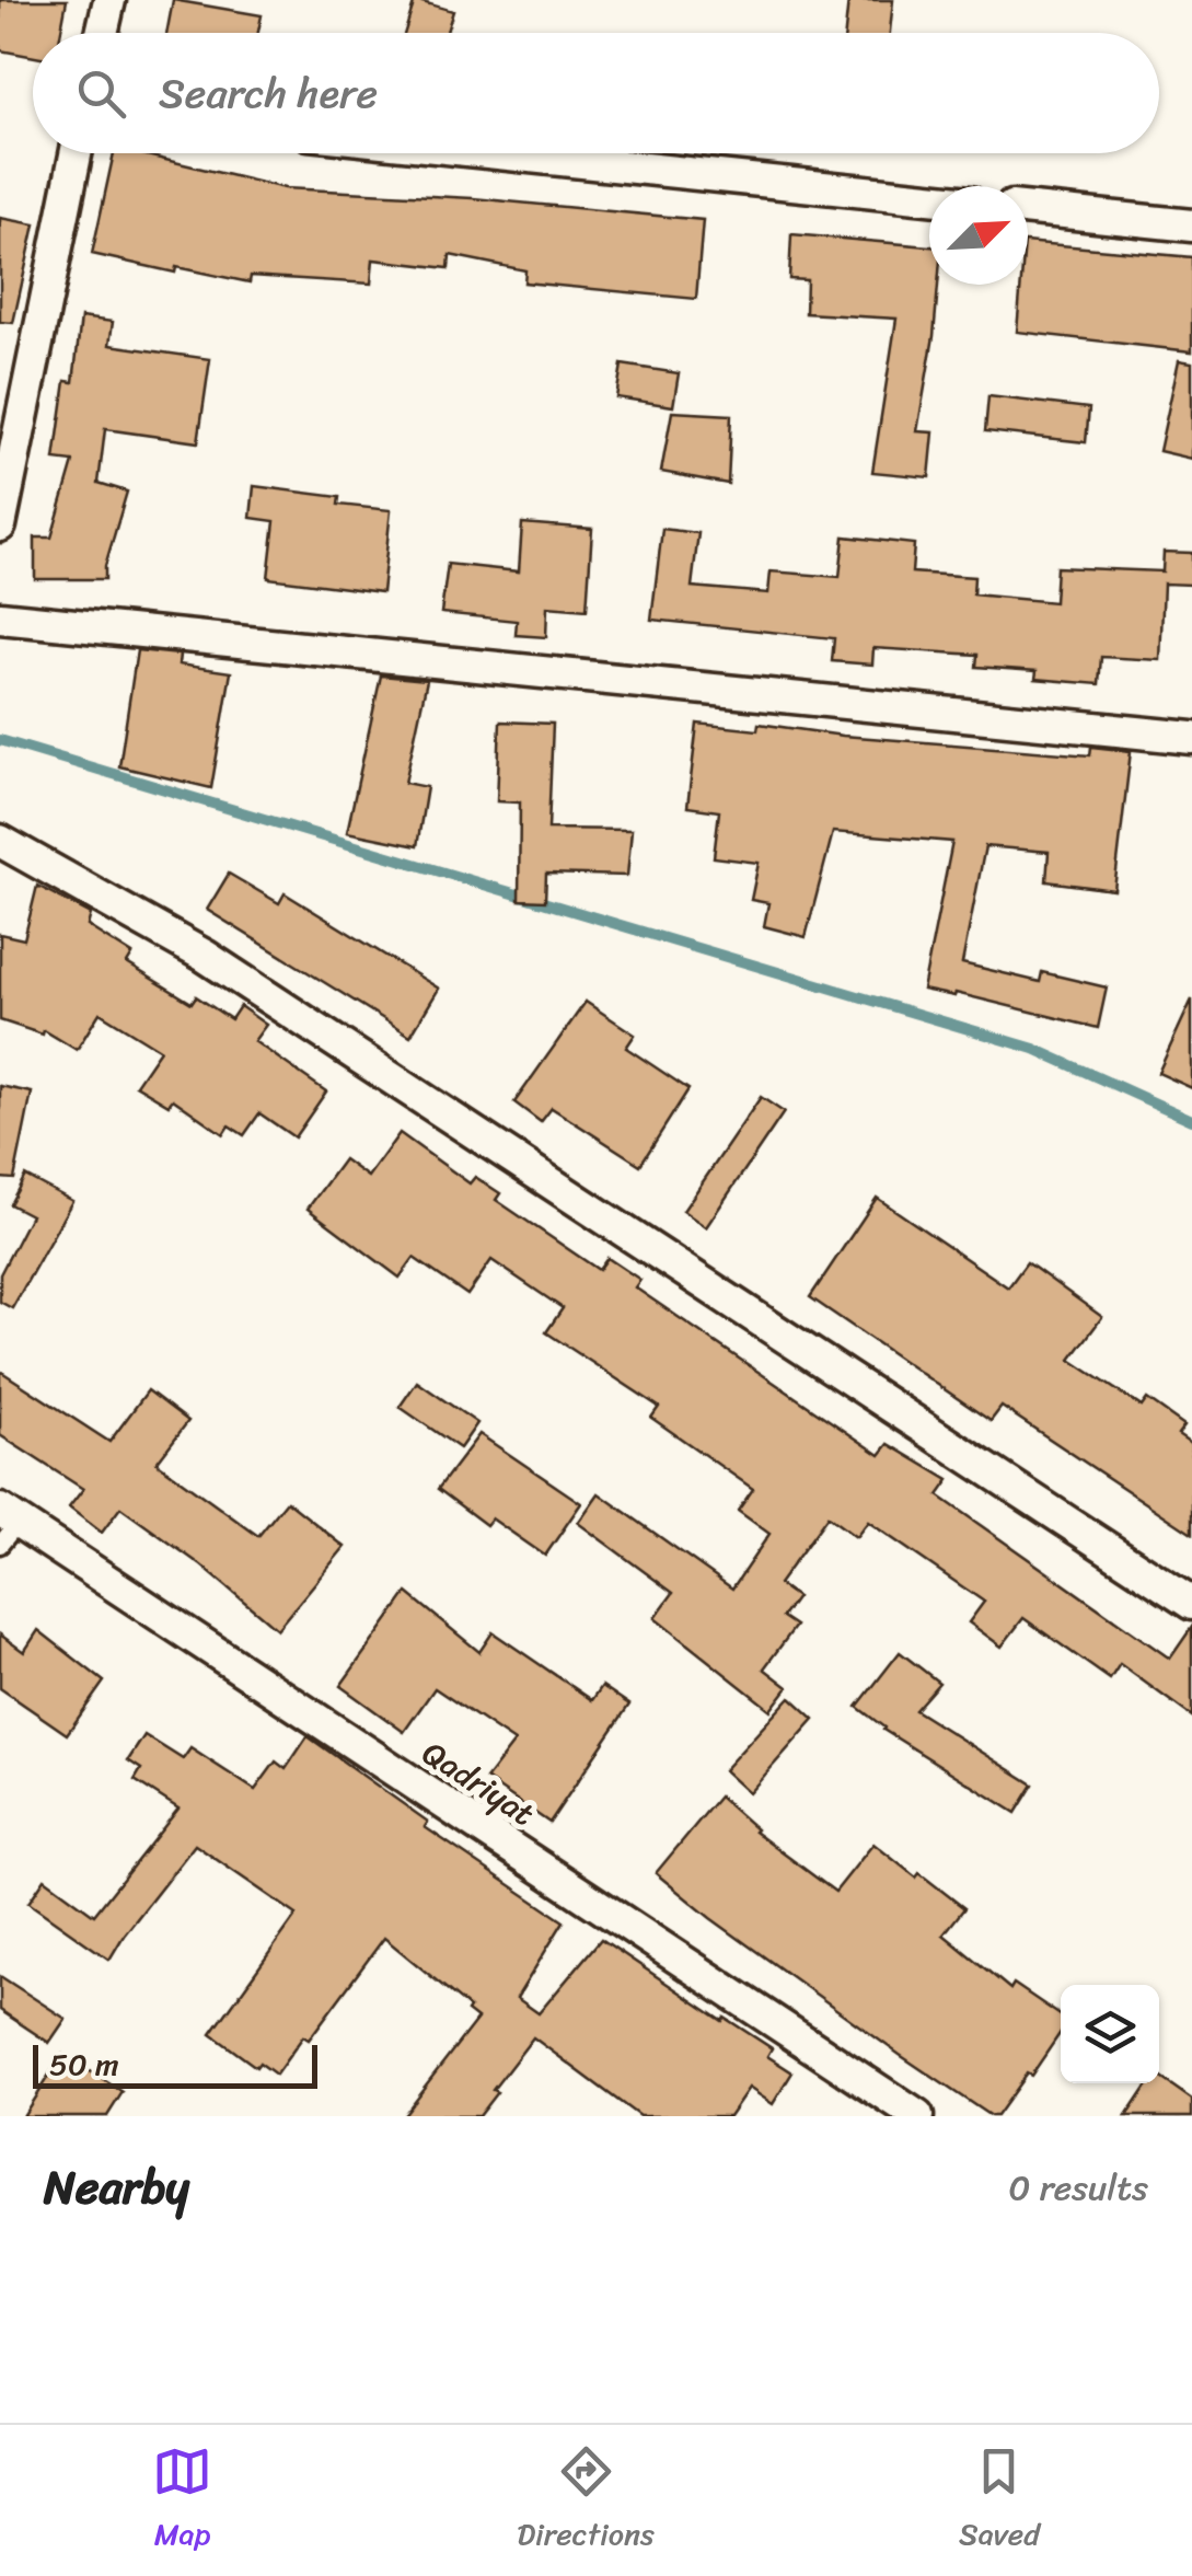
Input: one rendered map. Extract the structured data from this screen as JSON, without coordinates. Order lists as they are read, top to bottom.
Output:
{
  "streets": {
    "street": ["Qadriyat"]
  },
  "scale_bar": "50 m",
  "north": "top right",
  "page": {
    "search": "Search here",
    "scale": "50 m",
    "heading": ["Nearby", "0 results"],
    "nav": ["Map", "Directions", "Saved"]
  }
}
